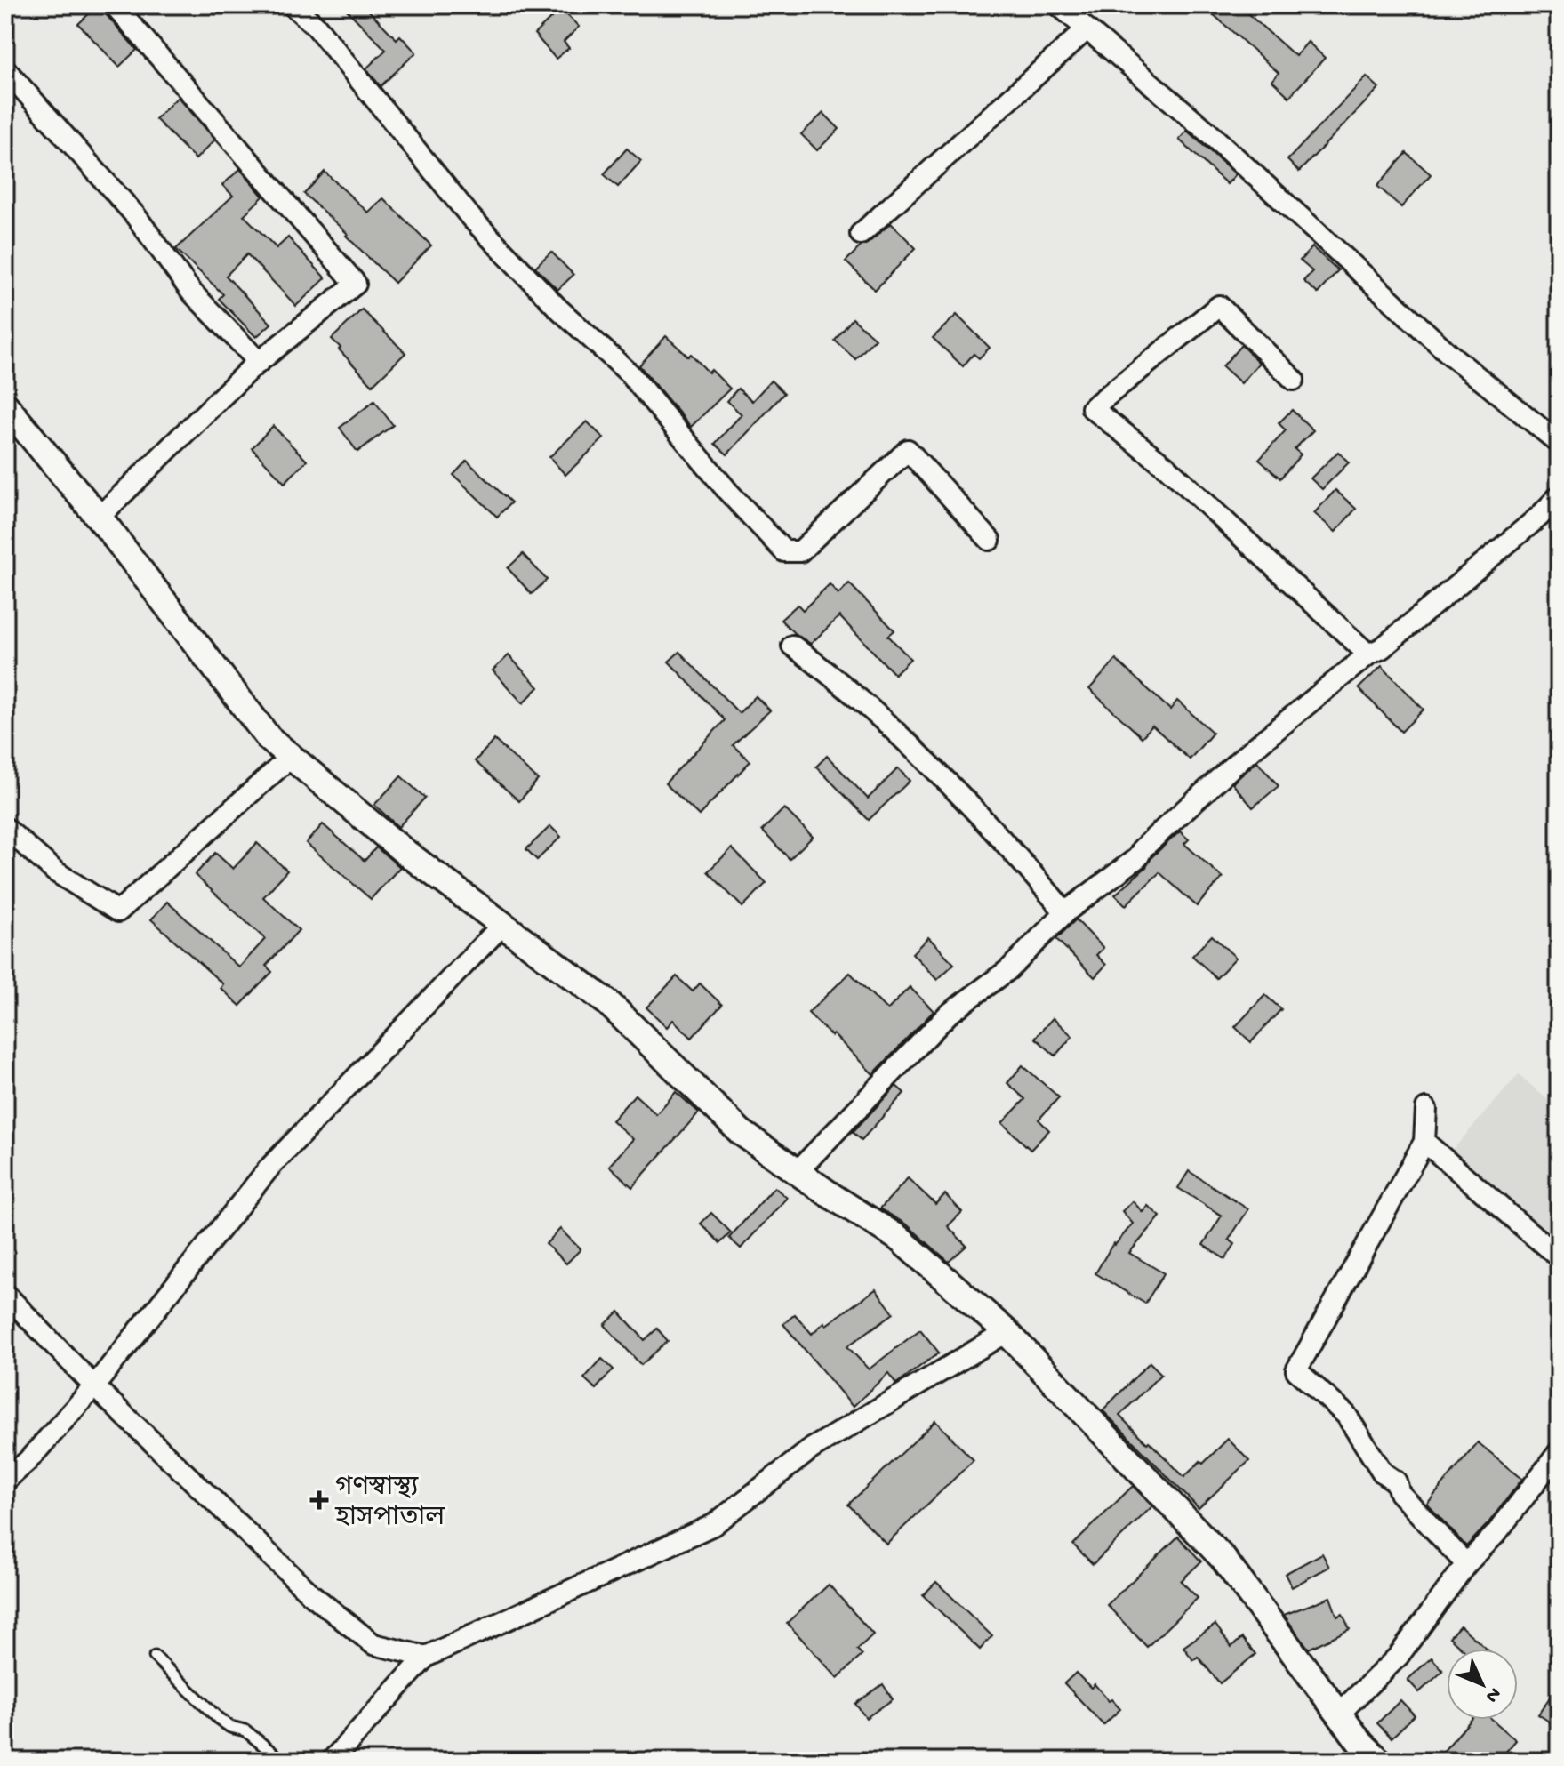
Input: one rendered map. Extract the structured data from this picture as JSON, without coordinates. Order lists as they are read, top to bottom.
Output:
{
  "places": {
    "health": ["গণস্বাস্থ্য হাসপাতাল"]
  },
  "north": "bottom right"
}
